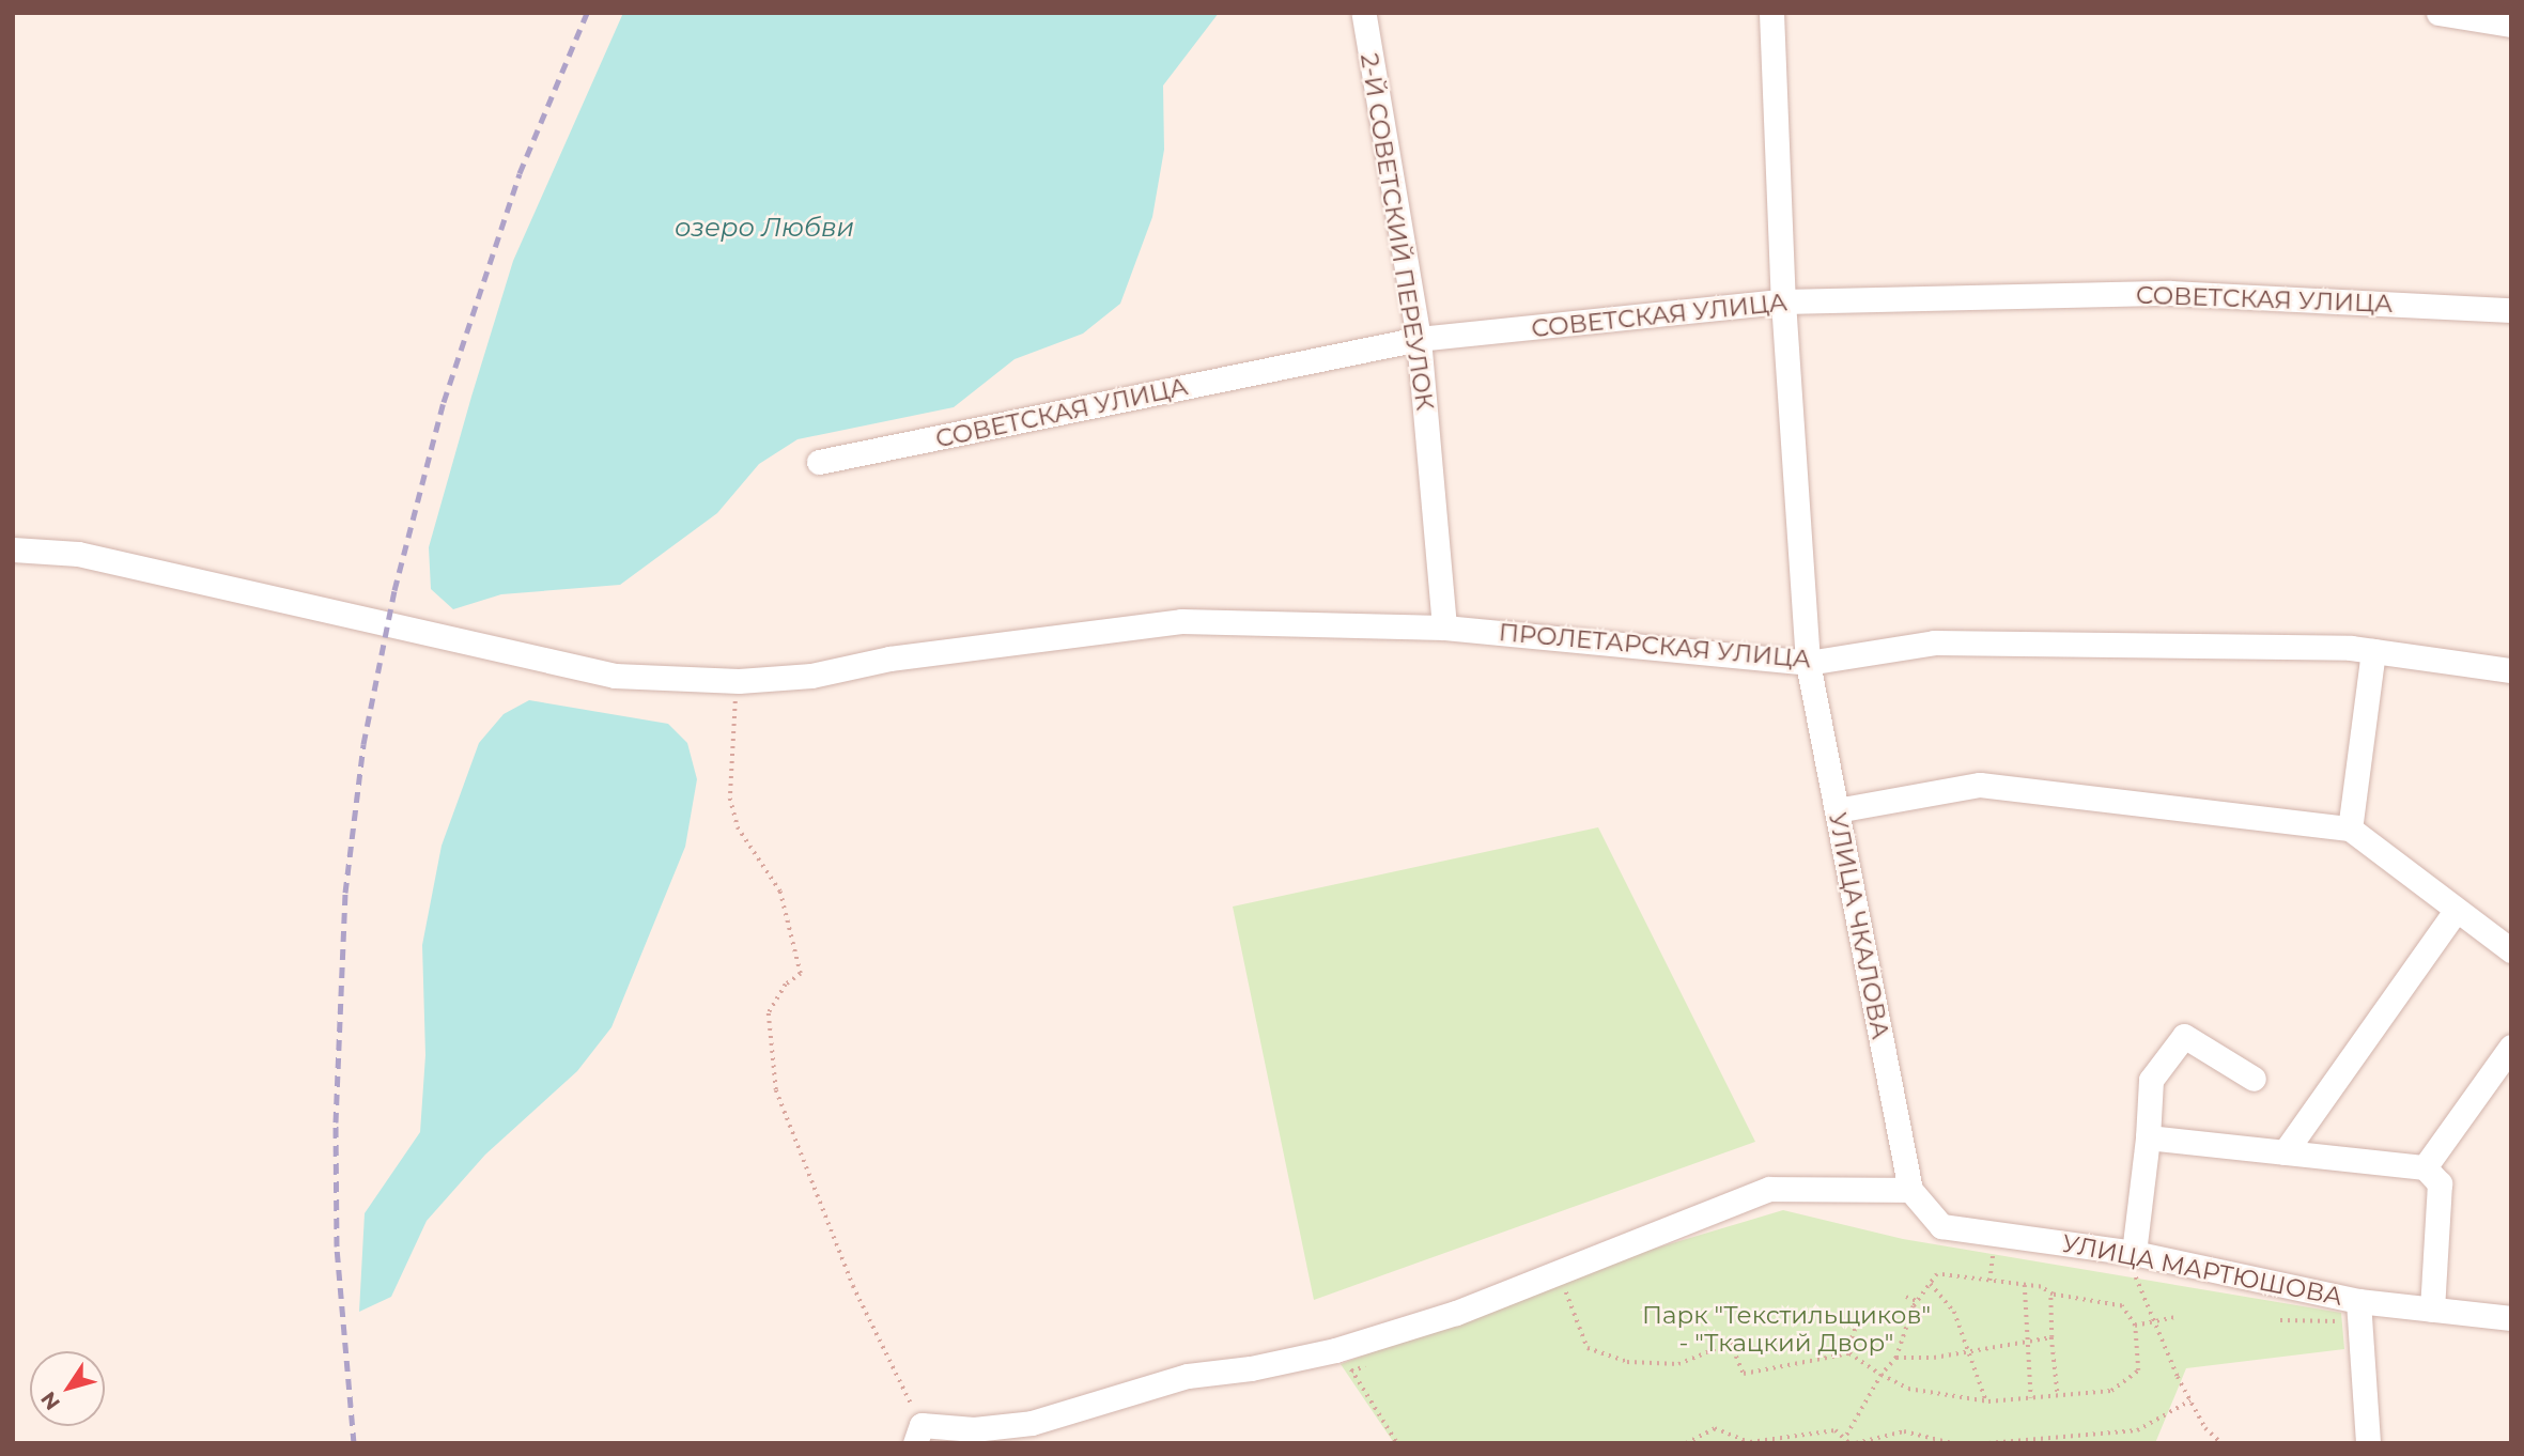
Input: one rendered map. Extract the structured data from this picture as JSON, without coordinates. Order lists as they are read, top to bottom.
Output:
{
  "streets": {
    "street": [
      "2-Й СОВЕТСКИЙ ПЕРЕУЛОК",
      "СОВЕТСКАЯ УЛИЦА",
      "ПРОЛЕТАРСКАЯ УЛИЦА",
      "УЛИЦА ЧКАЛОВА",
      "УЛИЦА МАРТЮШОВА"
    ]
  },
  "crossings": [
    ["2-Й СОВЕТСКИЙ ПЕРЕУЛОК", "СОВЕТСКАЯ УЛИЦА"],
    ["2-Й СОВЕТСКИЙ ПЕРЕУЛОК", "ПРОЛЕТАРСКАЯ УЛИЦА"],
    ["СОВЕТСКАЯ УЛИЦА", "УЛИЦА ЧКАЛОВА"],
    ["ПРОЛЕТАРСКАЯ УЛИЦА", "УЛИЦА ЧКАЛОВА"],
    ["УЛИЦА ЧКАЛОВА", "УЛИЦА МАРТЮШОВА"]
  ],
  "water": ["озеро Любви"],
  "parks": ["Парк \"Текстильщиков\" - \"Ткацкий Двор\""],
  "north": "bottom left"
}
